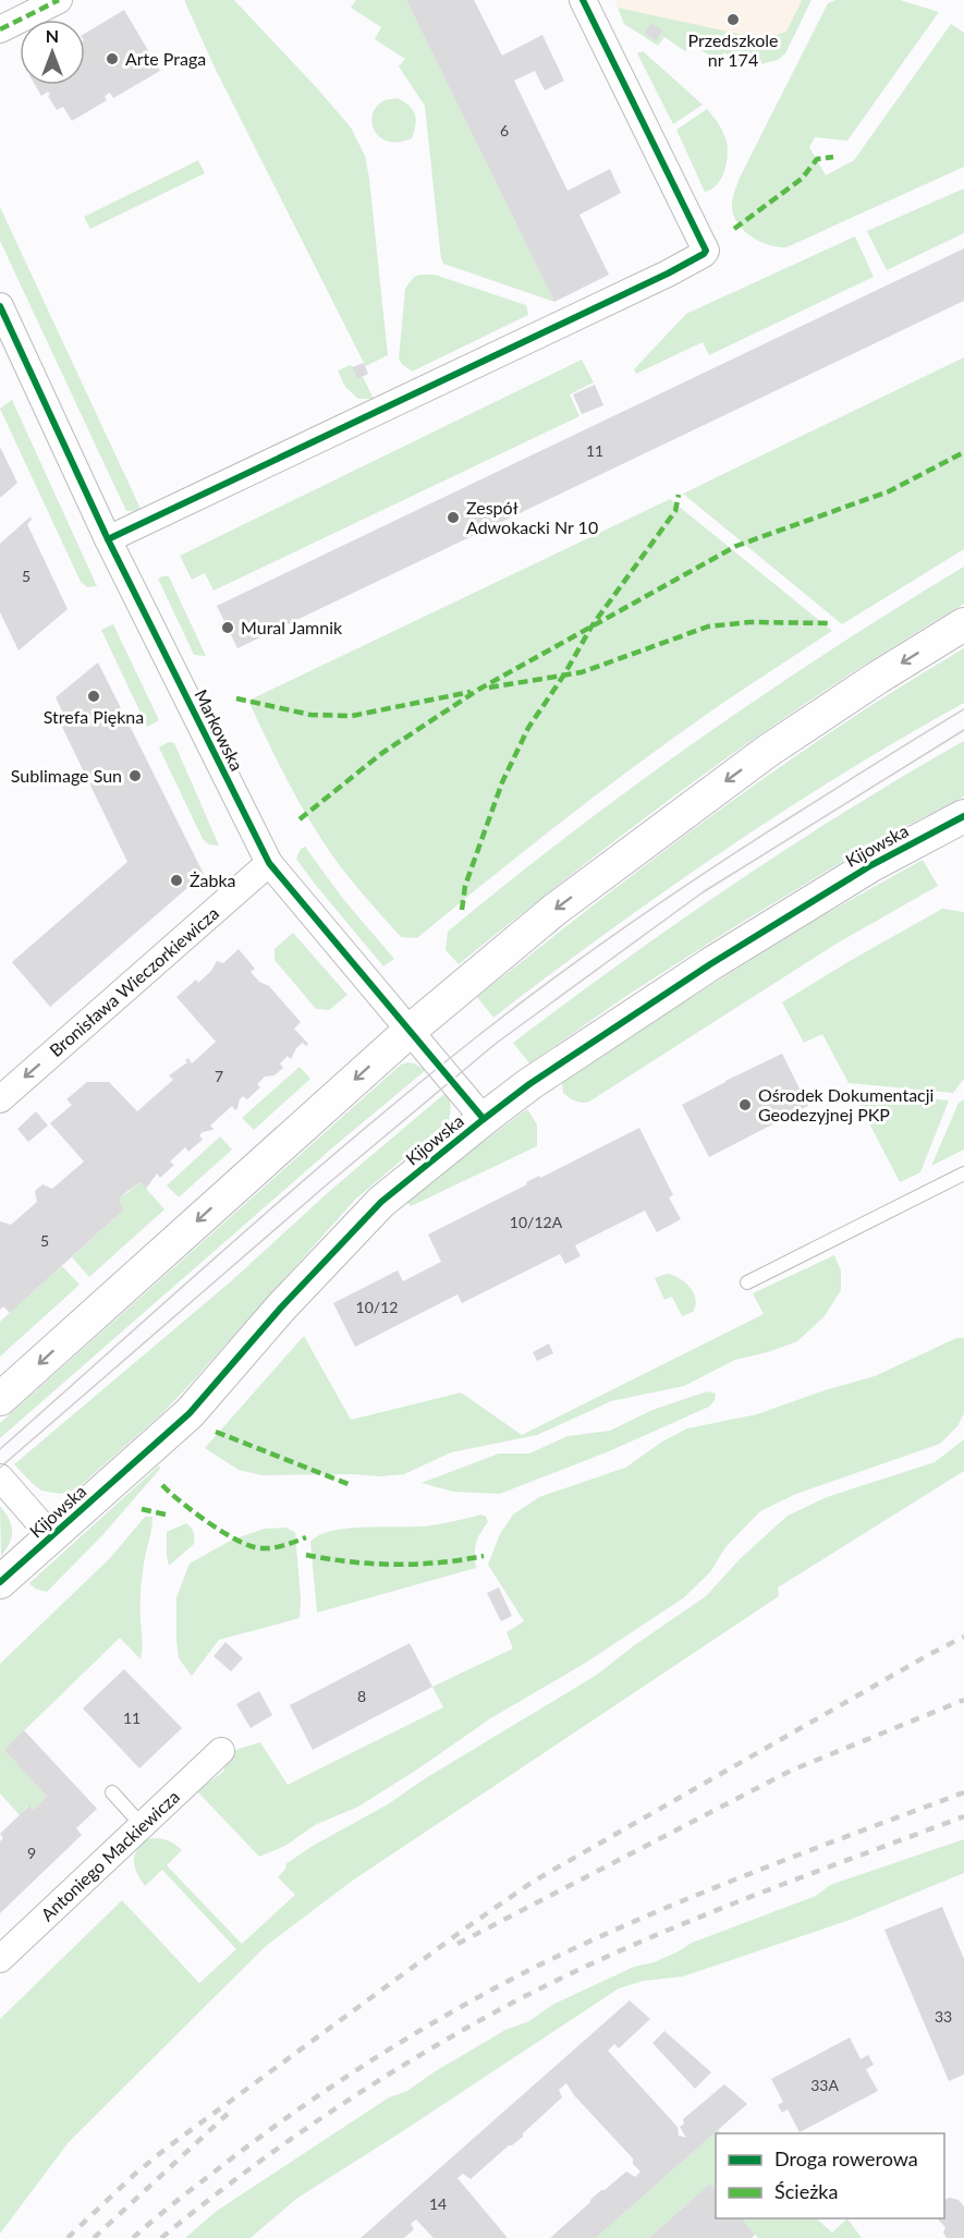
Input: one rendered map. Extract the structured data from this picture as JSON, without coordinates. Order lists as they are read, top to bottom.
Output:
{
  "streets": {
    "street": [
      "Markowska",
      "Kijowska",
      "Bronisława Wieczorkiewicza",
      "Antoniego Mackiewicza"
    ]
  },
  "crossings": [
    ["Markowska", "Kijowska"],
    ["Markowska", "Bronisława Wieczorkiewicza"]
  ],
  "places": [
    "Przedszkole nr 174",
    "Arte Praga",
    "Zespół Adwokacki Nr 10",
    "Mural Jamnik",
    "Strefa Piękna",
    "Sublimage Sun",
    "Żabka",
    "Ośrodek Dokumentacji Geodezyjnej PKP"
  ],
  "house_numbers": [
    "6",
    "11",
    "5",
    "7",
    "10/12A",
    "5",
    "10/12",
    "8",
    "11",
    "9",
    "33",
    "33A",
    "14"
  ],
  "legend": ["Droga rowerowa", "Ścieżka"],
  "north": "top"
}
